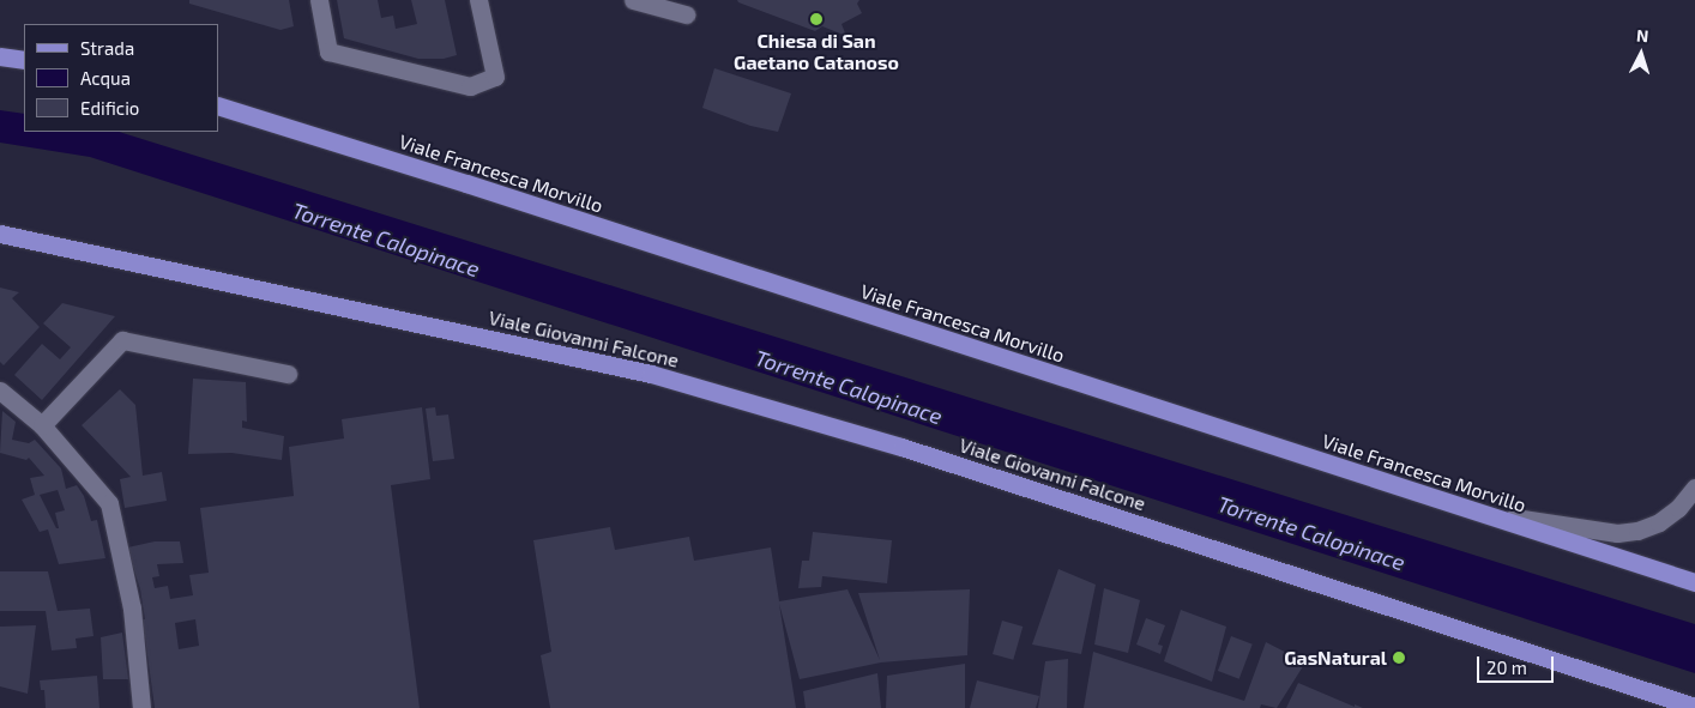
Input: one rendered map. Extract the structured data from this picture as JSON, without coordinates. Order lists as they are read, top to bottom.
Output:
{
  "streets": {
    "main road": ["Viale Francesca Morvillo", "Viale Giovanni Falcone"]
  },
  "water": ["Torrente Calopinace"],
  "places": ["Chiesa di San Gaetano Catanoso", "GasNatural"],
  "legend": ["Strada", "Acqua", "Edificio"],
  "scale_bar": "20 m",
  "north": "top"
}
